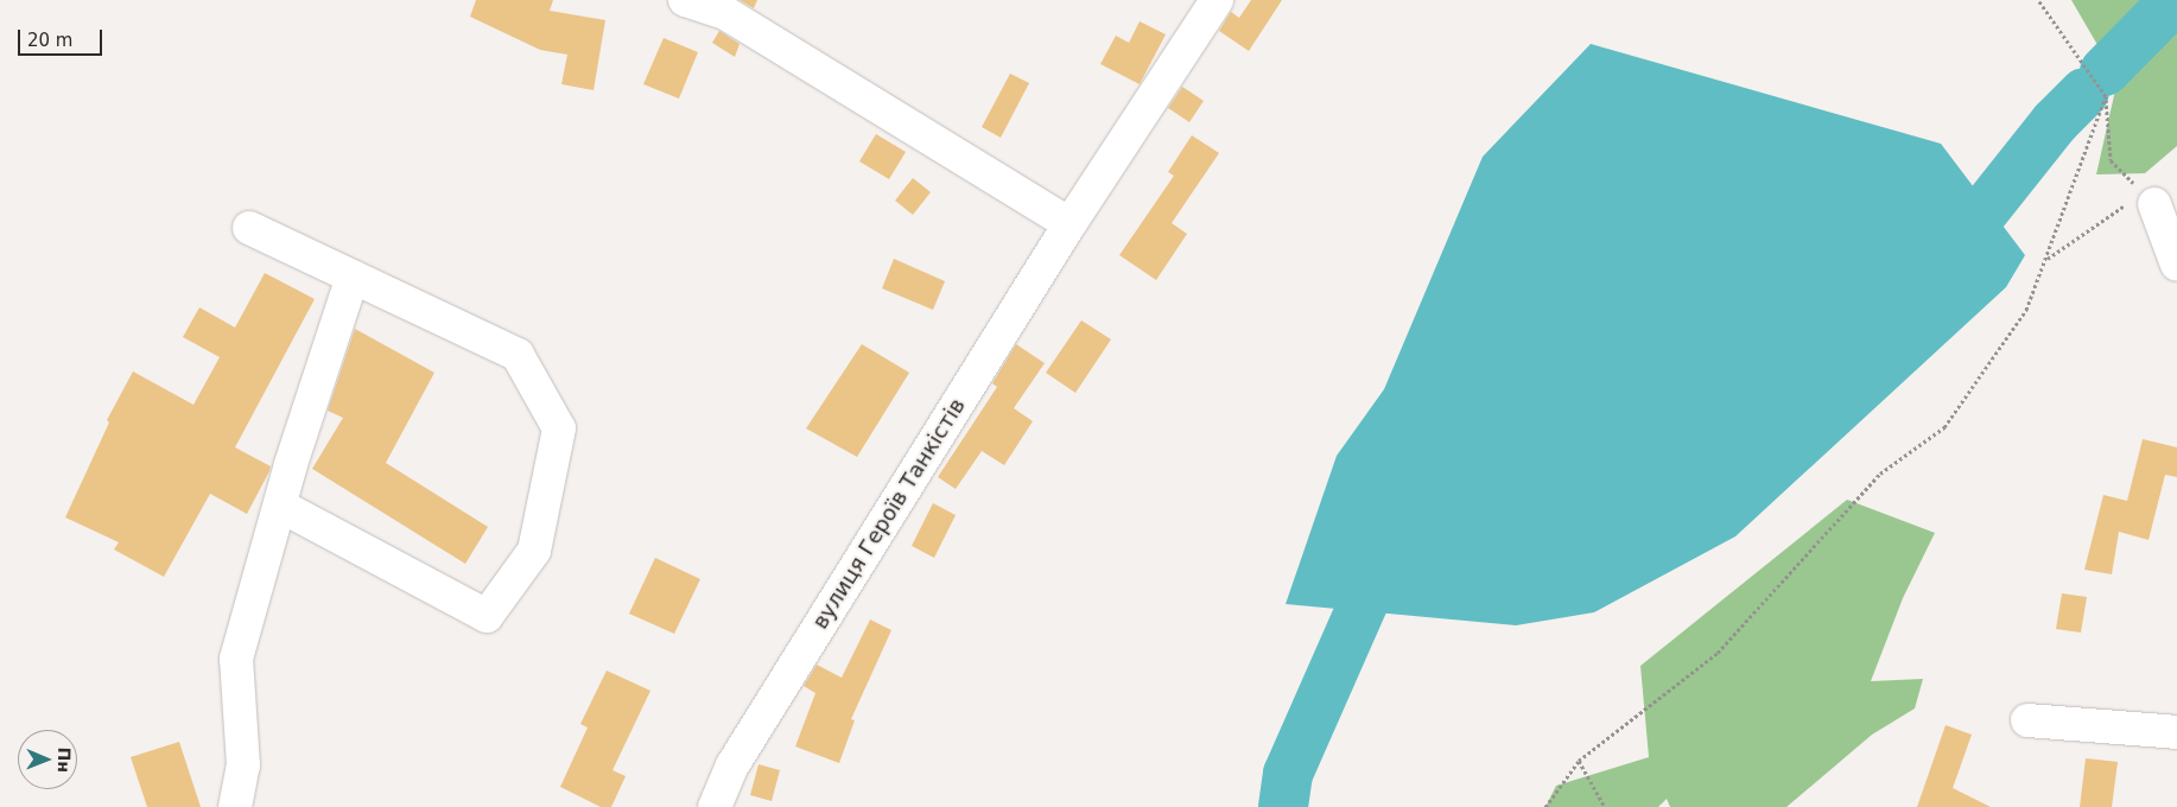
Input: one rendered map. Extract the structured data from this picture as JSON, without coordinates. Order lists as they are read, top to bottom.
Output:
{
  "streets": {
    "street": ["вулиця Героїв Танкістів"]
  },
  "scale_bar": "20 m",
  "north": "right"
}
